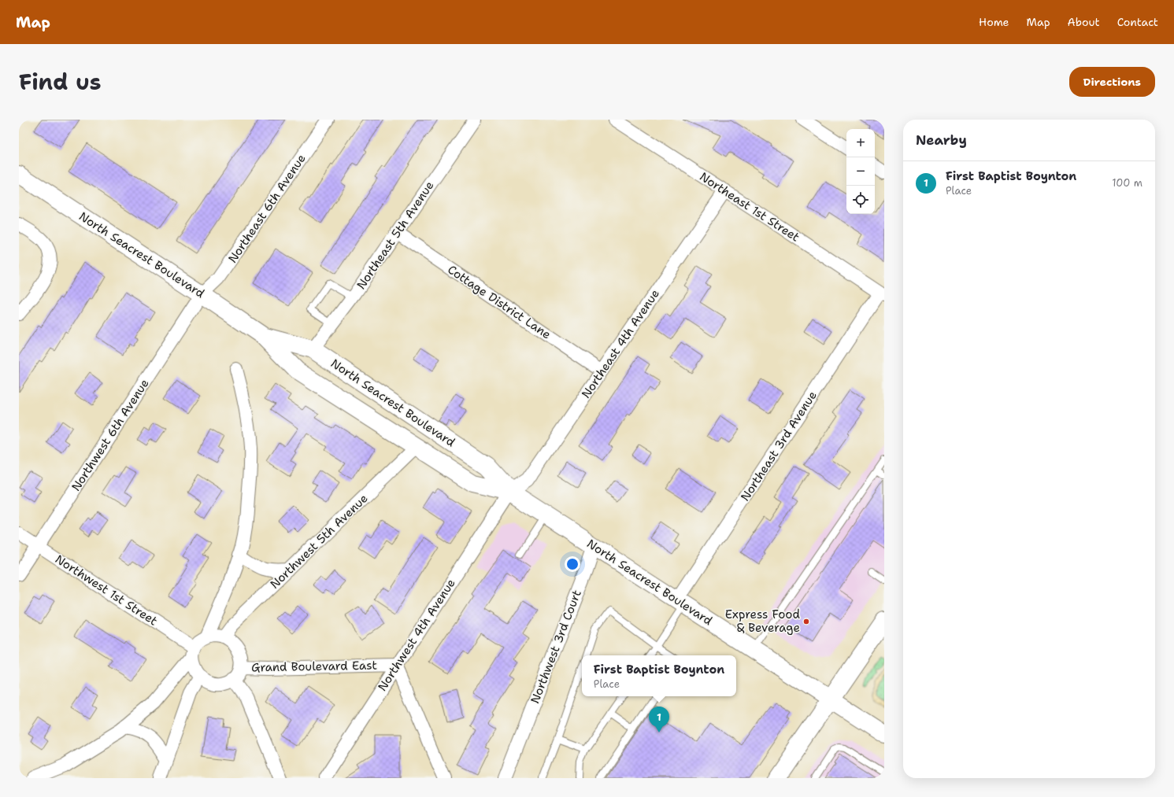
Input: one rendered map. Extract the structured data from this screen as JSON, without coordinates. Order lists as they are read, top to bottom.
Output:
{
  "streets": {
    "street": [
      "Northeast 1st Street",
      "Northeast 6th Avenue",
      "Northeast 5th Avenue",
      "North Seacrest Boulevard",
      "Cottage District Lane",
      "Northeast 4th Avenue",
      "Northwest 6th Avenue",
      "Northeast 3rd Avenue",
      "Northwest 5th Avenue",
      "Northwest 1st Street",
      "Northwest 4th Avenue",
      "Northwest 3rd Court",
      "Grand Boulevard East"
    ]
  },
  "crossings": [
    ["Northeast 1st Street", "Northeast 4th Avenue"],
    ["Northeast 1st Street", "Northeast 3rd Avenue"],
    ["Northeast 6th Avenue", "North Seacrest Boulevard"],
    ["Northeast 6th Avenue", "Northwest 6th Avenue"],
    ["Northeast 5th Avenue", "North Seacrest Boulevard"],
    ["Northeast 5th Avenue", "Cottage District Lane"],
    ["North Seacrest Boulevard", "Northeast 4th Avenue"],
    ["North Seacrest Boulevard", "Northwest 6th Avenue"],
    ["North Seacrest Boulevard", "Northeast 3rd Avenue"],
    ["North Seacrest Boulevard", "Northwest 5th Avenue"],
    ["North Seacrest Boulevard", "Northwest 4th Avenue"],
    ["North Seacrest Boulevard", "Northwest 3rd Court"],
    ["Cottage District Lane", "Northeast 4th Avenue"],
    ["Northeast 4th Avenue", "Northwest 4th Avenue"],
    ["Northwest 6th Avenue", "Northwest 1st Street"],
    ["Northwest 5th Avenue", "Northwest 1st Street"],
    ["Northwest 5th Avenue", "Grand Boulevard East"],
    ["Northwest 1st Street", "Grand Boulevard East"],
    ["Northwest 4th Avenue", "Grand Boulevard East"]
  ],
  "places": ["Express Food & Beverage"],
  "page": {
    "header": "Map",
    "nav": [
      "Home",
      "Map",
      "About",
      "Contact"
    ],
    "title": "Find us",
    "buttons": "Directions",
    "heading": "Nearby",
    "map_buttons": ["+", "−"],
    "list": [
      {
        "mark": "1",
        "name": "First Baptist Boynton",
        "note": "Place",
        "value": "100 m"
      }
    ],
    "popup": ["First Baptist Boynton", "Place"],
    "pins": "1"
  }
}
